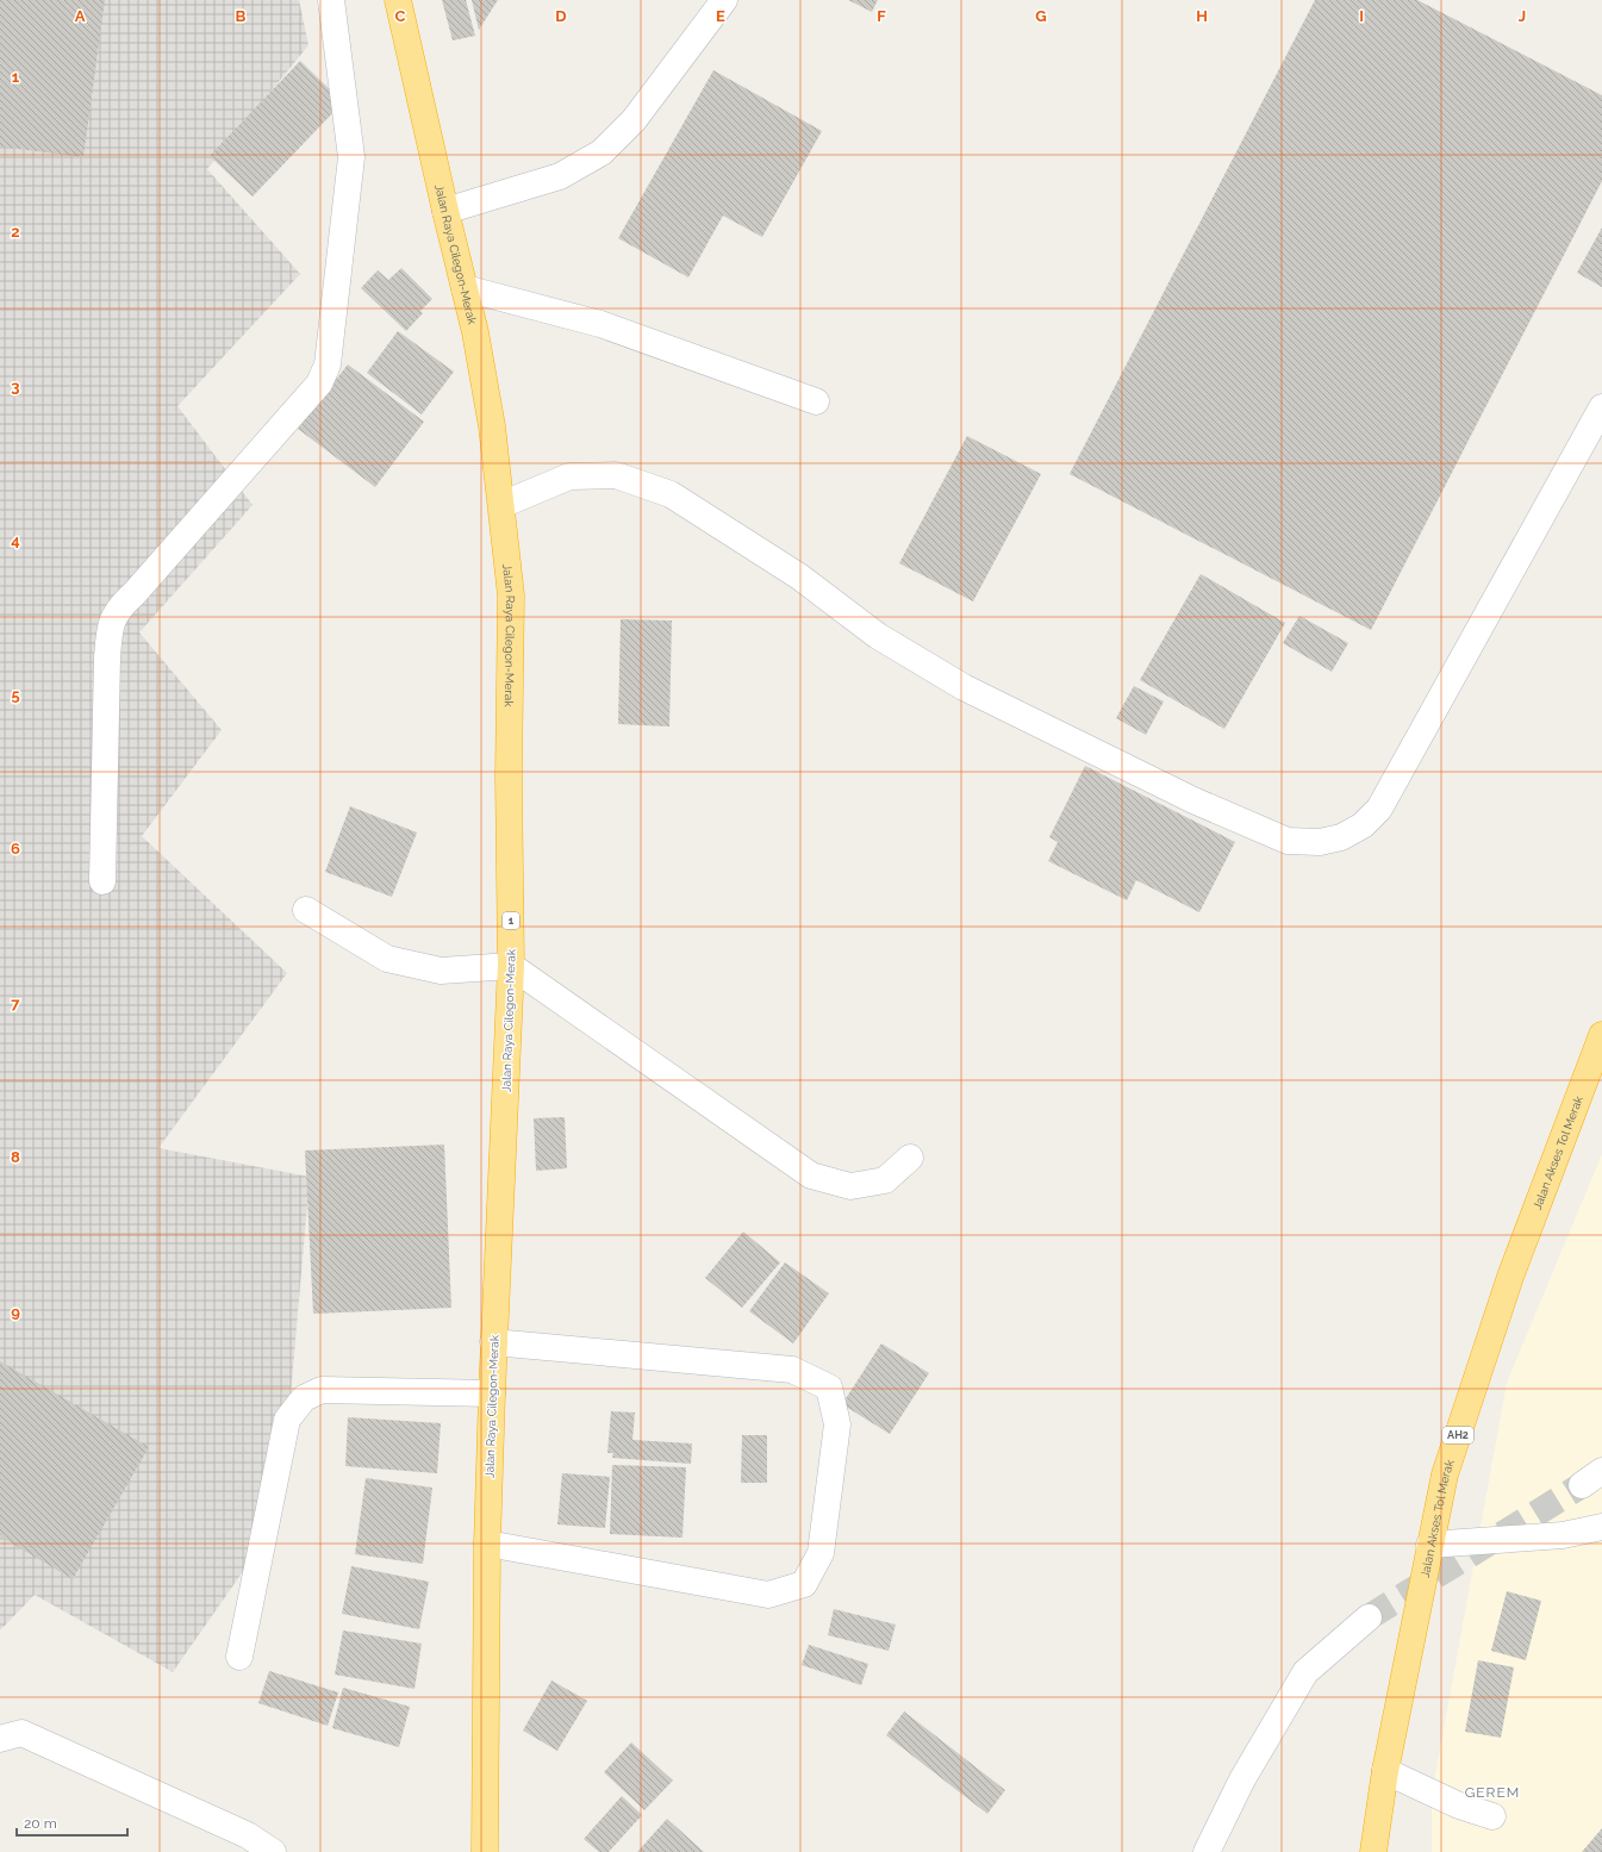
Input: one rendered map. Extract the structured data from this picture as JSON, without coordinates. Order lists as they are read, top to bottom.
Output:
{
  "streets": {
    "highway": [
      "Jalan Raya Cilegon-Merak",
      "1",
      "Jalan Akses Tol Merak",
      "AH2"
    ]
  },
  "districts": ["GEREM"],
  "scale_bar": "20 m",
  "grid": {
    "columns": [
      "A",
      "B",
      "C",
      "D",
      "E",
      "F",
      "G",
      "H",
      "I",
      "J"
    ],
    "rows": [
      "1",
      "2",
      "3",
      "4",
      "5",
      "6",
      "7",
      "8",
      "9"
    ]
  }
}
